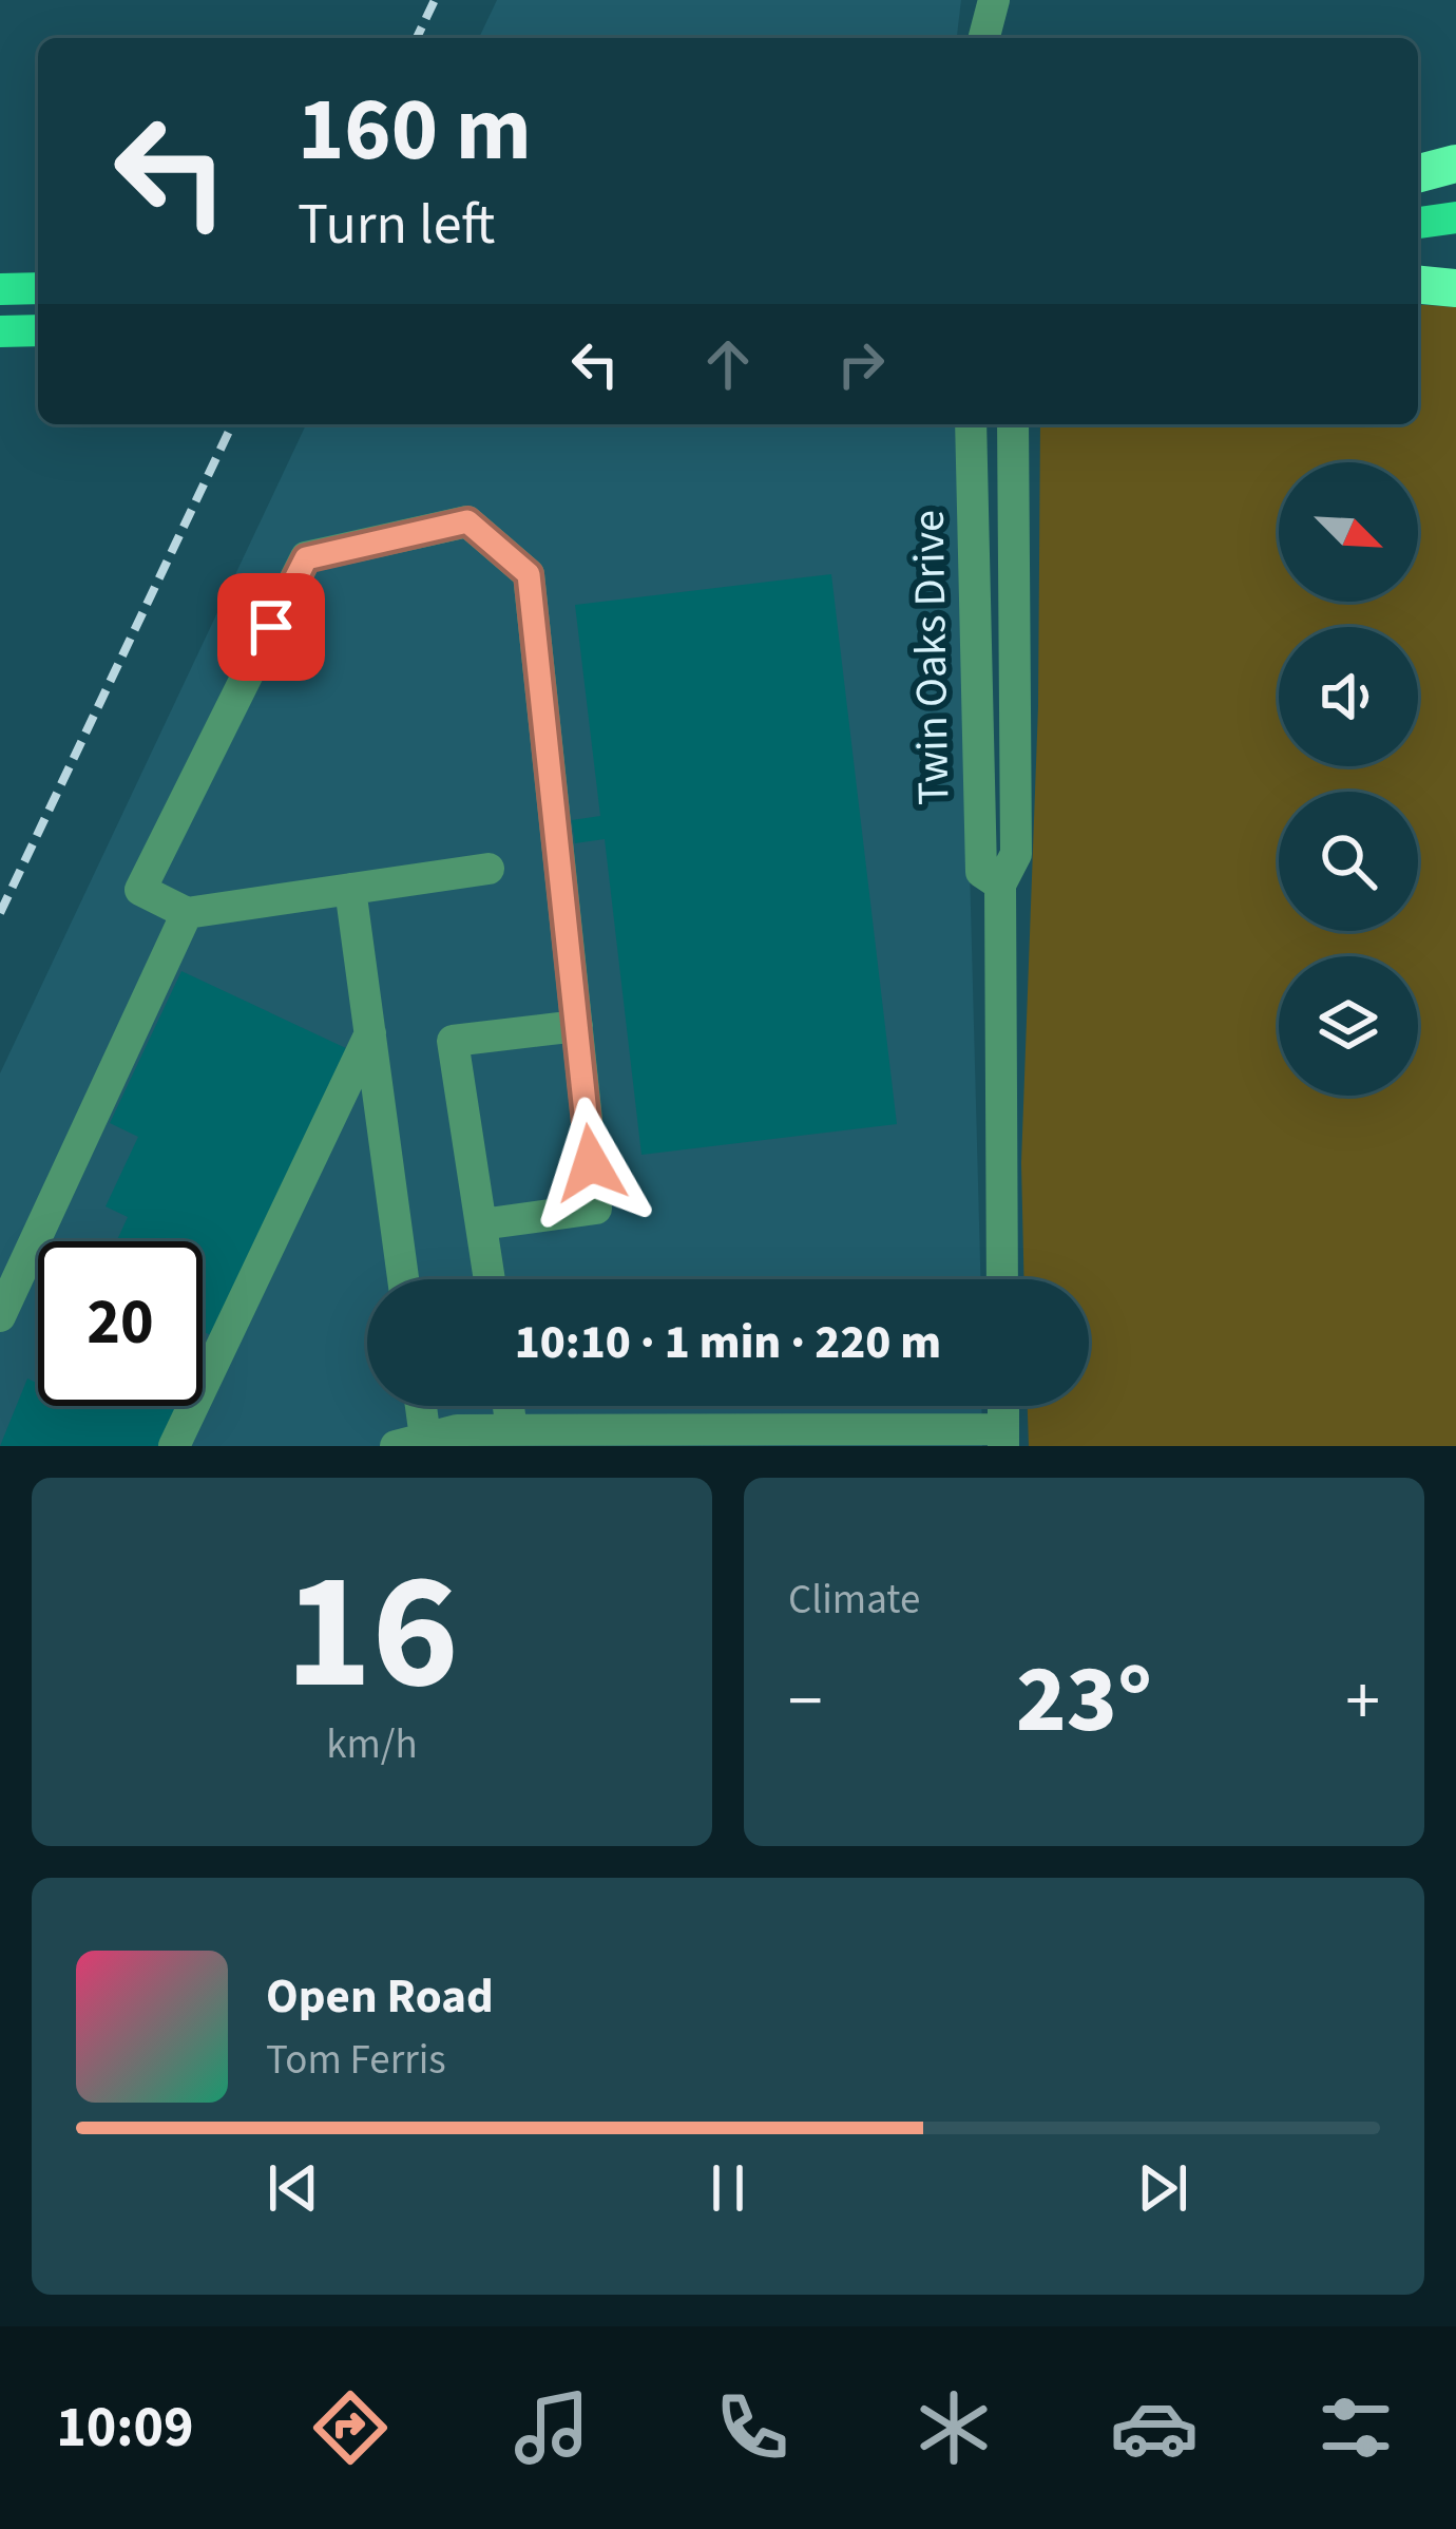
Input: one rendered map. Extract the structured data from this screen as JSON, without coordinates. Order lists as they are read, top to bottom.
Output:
{
  "streets": {
    "street": ["Twin Oaks Drive"]
  },
  "north": "bottom right",
  "page": {
    "turn": ["160 m", "Turn left"],
    "limit": "20",
    "trip": "10:10 · 1 min · 220 m",
    "tile": [
      ["16", "km/h"],
      "Climate"
    ],
    "heat": ["−", "23°", "+"],
    "song": ["Open Road", "Tom Ferris"],
    "tabs": "10:09"
  }
}
